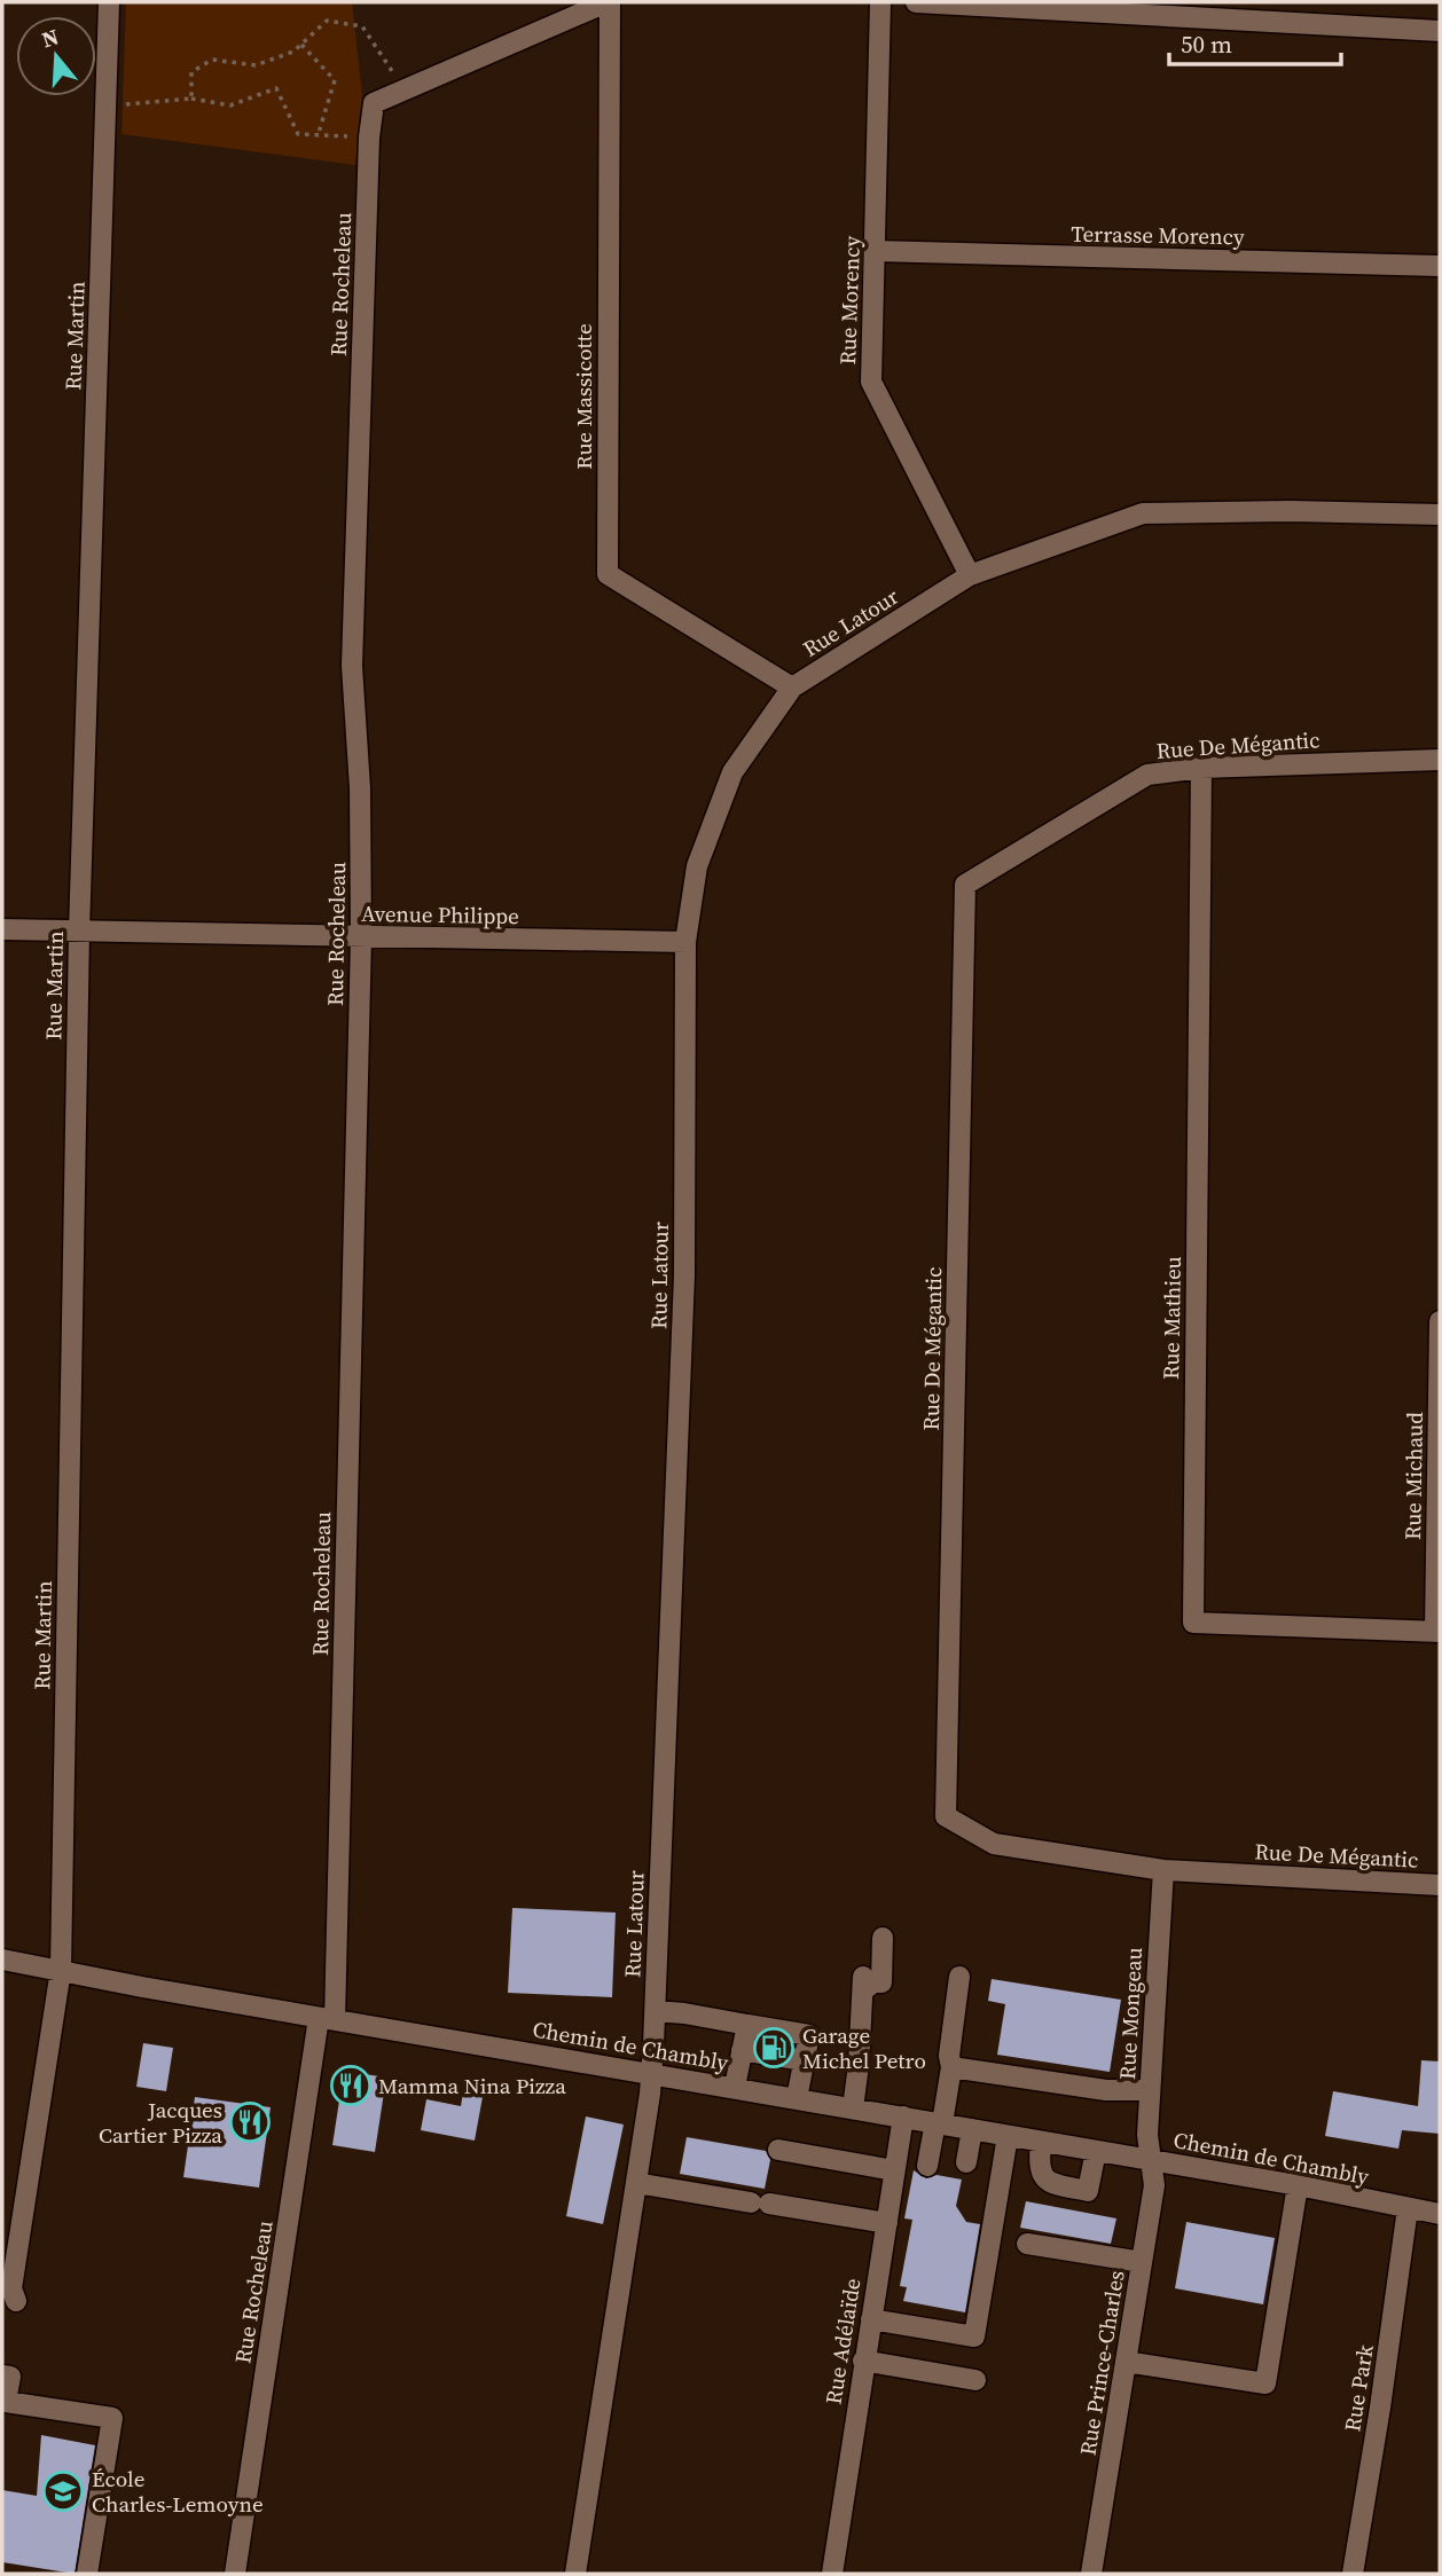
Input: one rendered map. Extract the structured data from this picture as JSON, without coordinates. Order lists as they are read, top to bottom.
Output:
{
  "streets": {
    "street": [
      "Terrasse Morency",
      "Rue Rocheleau",
      "Rue Morency",
      "Rue Martin",
      "Rue Massicotte",
      "Rue Latour",
      "Rue De Mégantic",
      "Avenue Philippe",
      "Rue Mathieu",
      "Rue Michaud",
      "Rue Mongeau",
      "Chemin de Chambly",
      "Rue Adélaïde",
      "Rue Prince-Charles",
      "Rue Park"
    ]
  },
  "crossings": [
    ["Terrasse Morency", "Rue Morency"],
    ["Rue Rocheleau", "Rue Massicotte"],
    ["Rue Rocheleau", "Avenue Philippe"],
    ["Rue Rocheleau", "Chemin de Chambly"],
    ["Rue Morency", "Rue Latour"],
    ["Rue Martin", "Avenue Philippe"],
    ["Rue Martin", "Chemin de Chambly"],
    ["Rue Massicotte", "Rue Latour"],
    ["Rue Latour", "Avenue Philippe"],
    ["Rue Latour", "Chemin de Chambly"],
    ["Rue De Mégantic", "Rue Mathieu"],
    ["Rue De Mégantic", "Rue Mongeau"],
    ["Rue Mathieu", "Rue Michaud"],
    ["Rue Mongeau", "Chemin de Chambly"],
    ["Rue Mongeau", "Rue Prince-Charles"],
    ["Chemin de Chambly", "Rue Adélaïde"],
    ["Chemin de Chambly", "Rue Prince-Charles"],
    ["Chemin de Chambly", "Rue Park"]
  ],
  "places": {
    "fuel station": ["Garage Michel Petro"],
    "restaurant": ["Mamma Nina Pizza", "Jacques Cartier Pizza"],
    "school or university": ["École Charles-Lemoyne"]
  },
  "scale_bar": "50 m",
  "north": "top"
}
